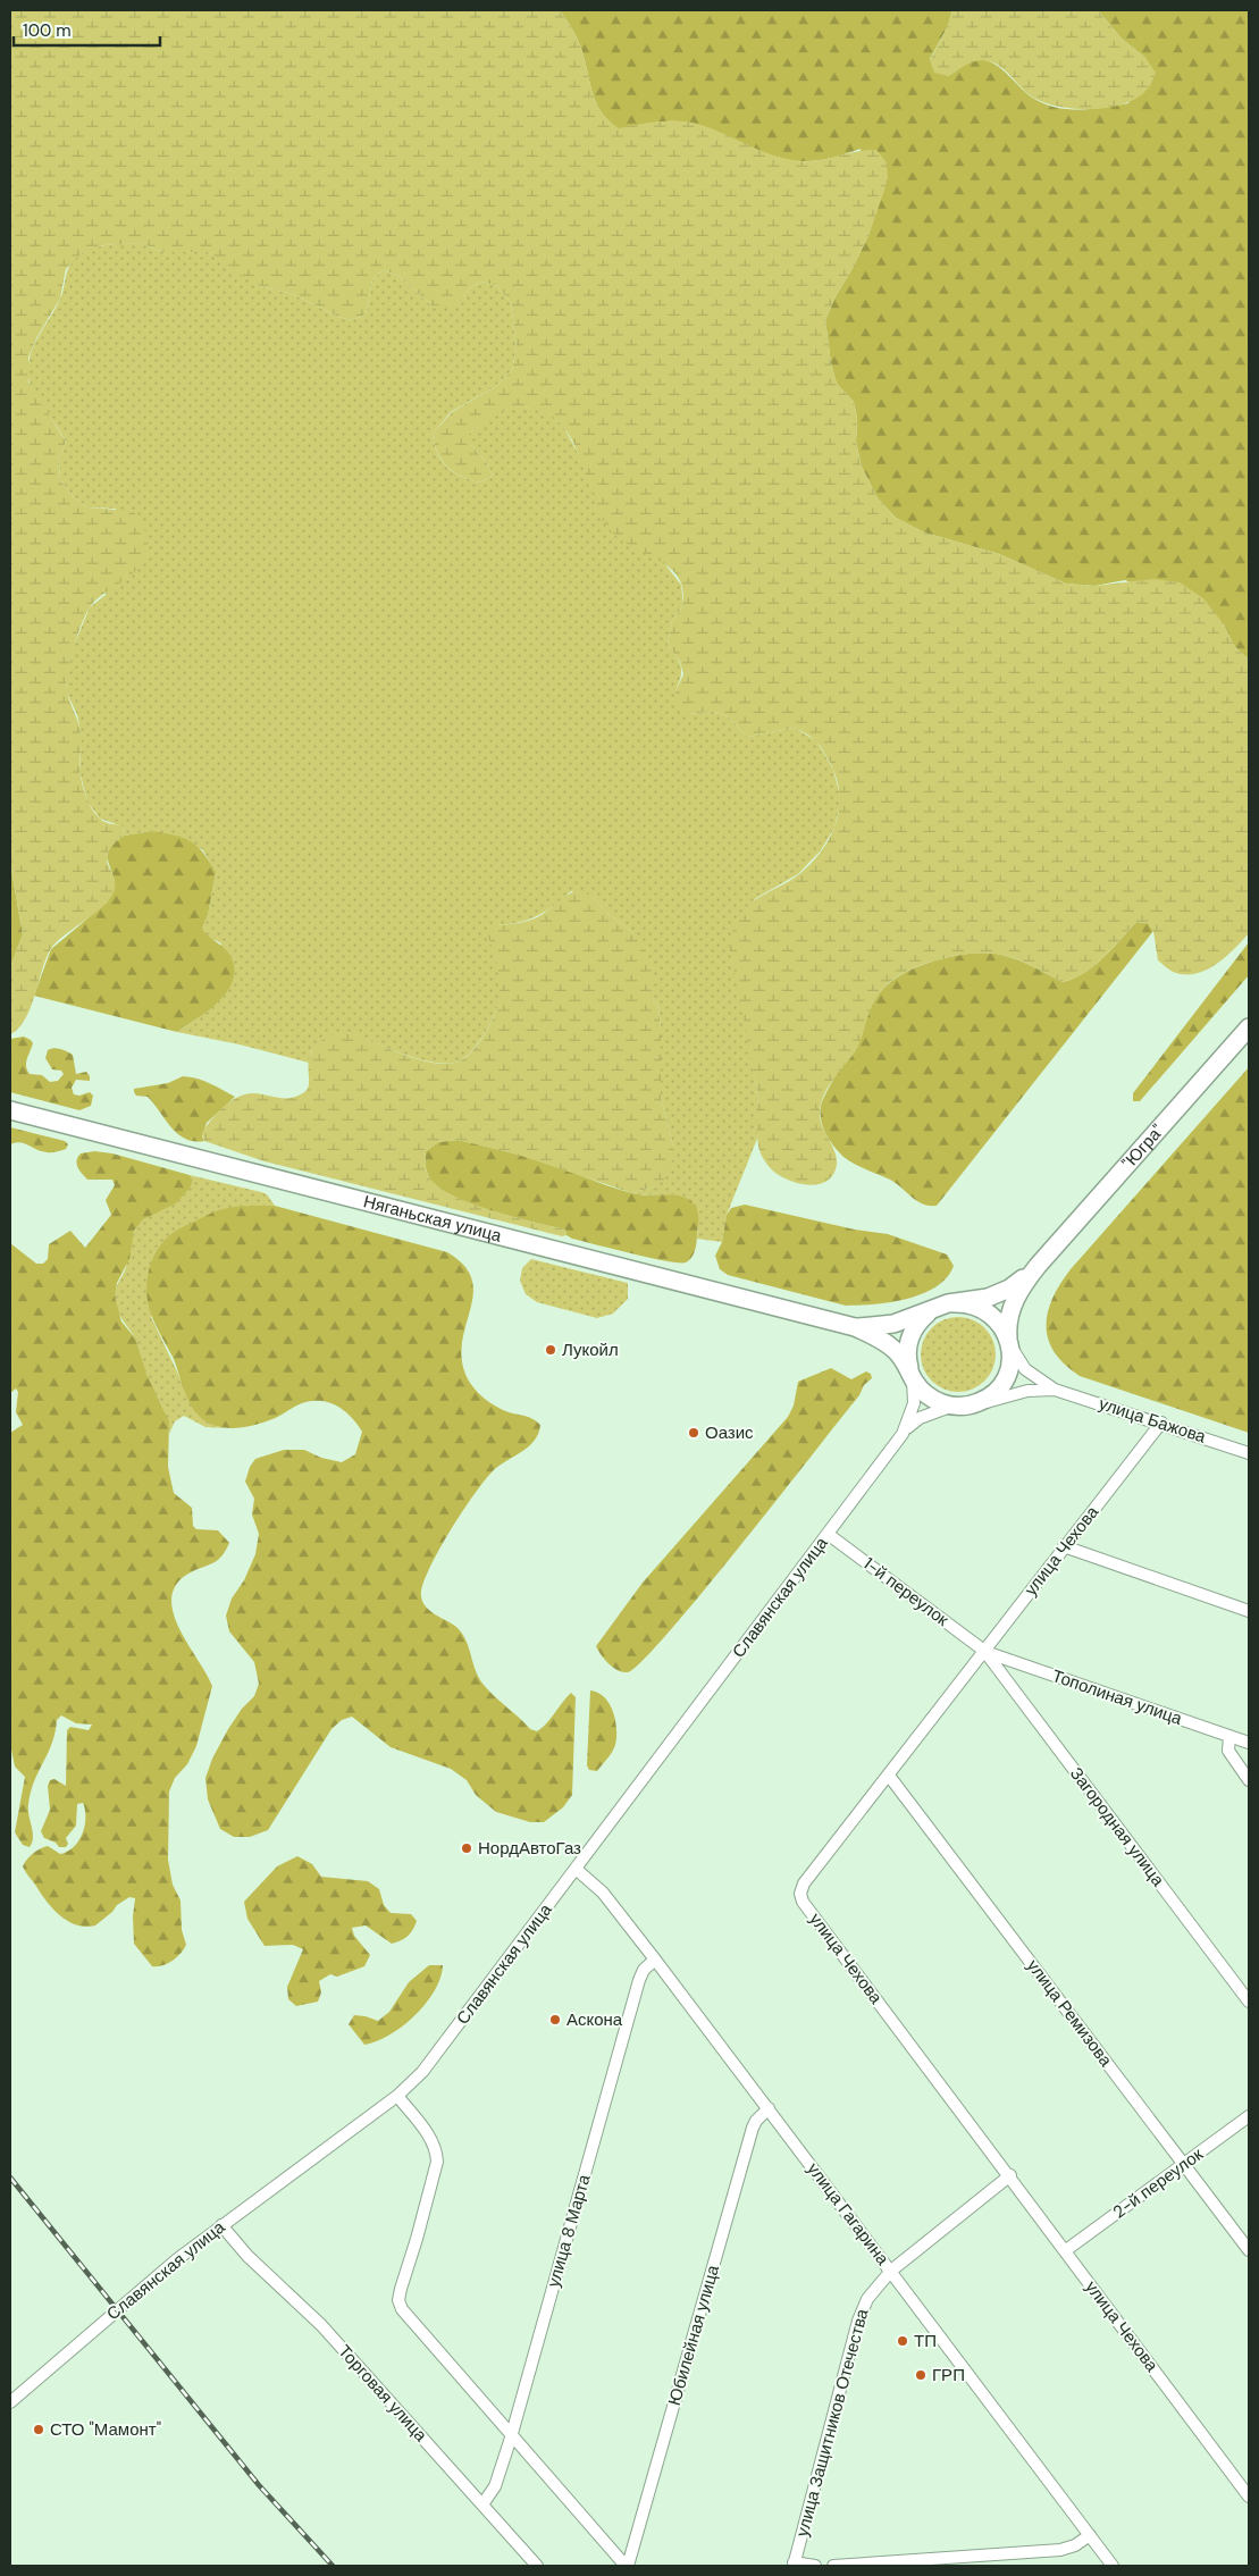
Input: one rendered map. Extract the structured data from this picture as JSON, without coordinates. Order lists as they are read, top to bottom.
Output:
{
  "streets": {
    "highway": ["\"Югра\"", "Няганьская улица"],
    "street": [
      "улица Бажова",
      "улица Чехова",
      "1-й переулок",
      "Славянская улица",
      "Тополиная улица",
      "Загородная улица",
      "улица Ремизова",
      "2-й переулок",
      "улица Гагарина",
      "улица 8 Марта",
      "Юбилейная улица",
      "Торговая улица",
      "улица Защитников Отечества"
    ]
  },
  "crossings": [
    ["улица Бажова", "улица Чехова"],
    ["улица Чехова", "1-й переулок"],
    ["улица Чехова", "Тополиная улица"],
    ["улица Чехова", "Загородная улица"],
    ["улица Чехова", "улица Ремизова"],
    ["улица Чехова", "2-й переулок"],
    ["улица Чехова", "улица Защитников Отечества"],
    ["1-й переулок", "Славянская улица"],
    ["1-й переулок", "Тополиная улица"],
    ["1-й переулок", "Загородная улица"],
    ["Славянская улица", "улица Гагарина"],
    ["Славянская улица", "Торговая улица"],
    ["Тополиная улица", "Загородная улица"],
    ["улица Ремизова", "2-й переулок"],
    ["улица Гагарина", "улица 8 Марта"],
    ["улица Гагарина", "Юбилейная улица"],
    ["улица Гагарина", "улица Защитников Отечества"],
    ["улица 8 Марта", "Торговая улица"]
  ],
  "places": [
    "Лукойл",
    "Оазис",
    "НордАвтоГаз",
    "Аскона",
    "ТП",
    "ГРП",
    "СТО \"Мамонт\""
  ],
  "scale_bar": "100 m"
}
